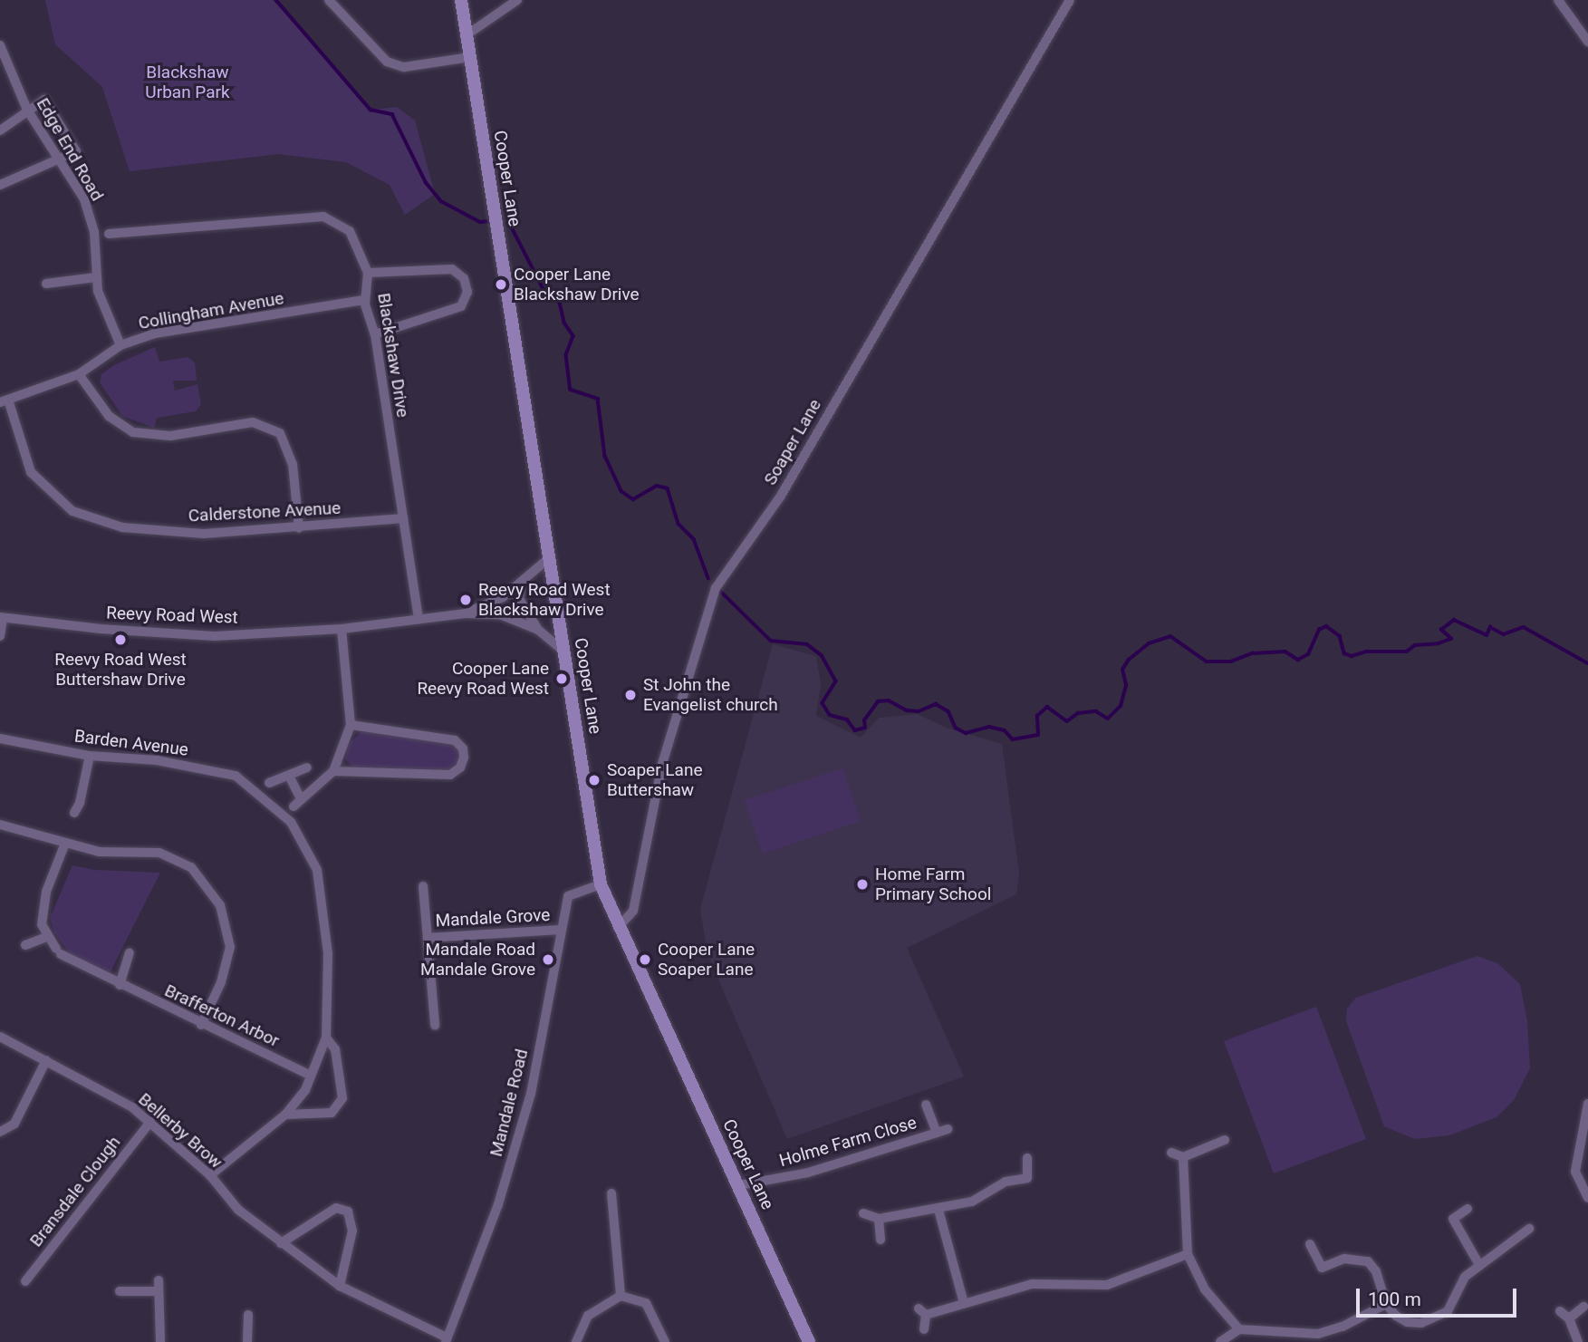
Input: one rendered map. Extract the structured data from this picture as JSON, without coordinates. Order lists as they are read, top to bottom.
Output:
{
  "streets": {
    "main road": ["Cooper Lane"],
    "street": [
      "Edge End Road",
      "Collingham Avenue",
      "Blackshaw Drive",
      "Soaper Lane",
      "Calderstone Avenue",
      "Reevy Road West",
      "Barden Avenue",
      "Mandale Grove",
      "Brafferton Arbor",
      "Mandale Road",
      "Bellerby Brow",
      "Holme Farm Close",
      "Bransdale Clough"
    ]
  },
  "crossings": [
    ["Edge End Road", "Collingham Avenue"],
    ["Cooper Lane", "Soaper Lane"],
    ["Cooper Lane", "Mandale Road"],
    ["Cooper Lane", "Holme Farm Close"],
    ["Collingham Avenue", "Blackshaw Drive"],
    ["Collingham Avenue", "Calderstone Avenue"],
    ["Blackshaw Drive", "Calderstone Avenue"],
    ["Blackshaw Drive", "Reevy Road West"],
    ["Barden Avenue", "Brafferton Arbor"],
    ["Barden Avenue", "Bellerby Brow"],
    ["Mandale Grove", "Mandale Road"],
    ["Mandale Road", "Bellerby Brow"],
    ["Bellerby Brow", "Bransdale Clough"]
  ],
  "parks": ["Blackshaw Urban Park"],
  "places": [
    "Cooper Lane Blackshaw Drive",
    "Reevy Road West Blackshaw Drive",
    "Reevy Road West Buttershaw Drive",
    "Cooper Lane Reevy Road West",
    "St John the Evangelist church",
    "Soaper Lane Buttershaw",
    "Home Farm Primary School",
    "Mandale Road Mandale Grove",
    "Cooper Lane Soaper Lane"
  ],
  "scale_bar": "100 m"
}
